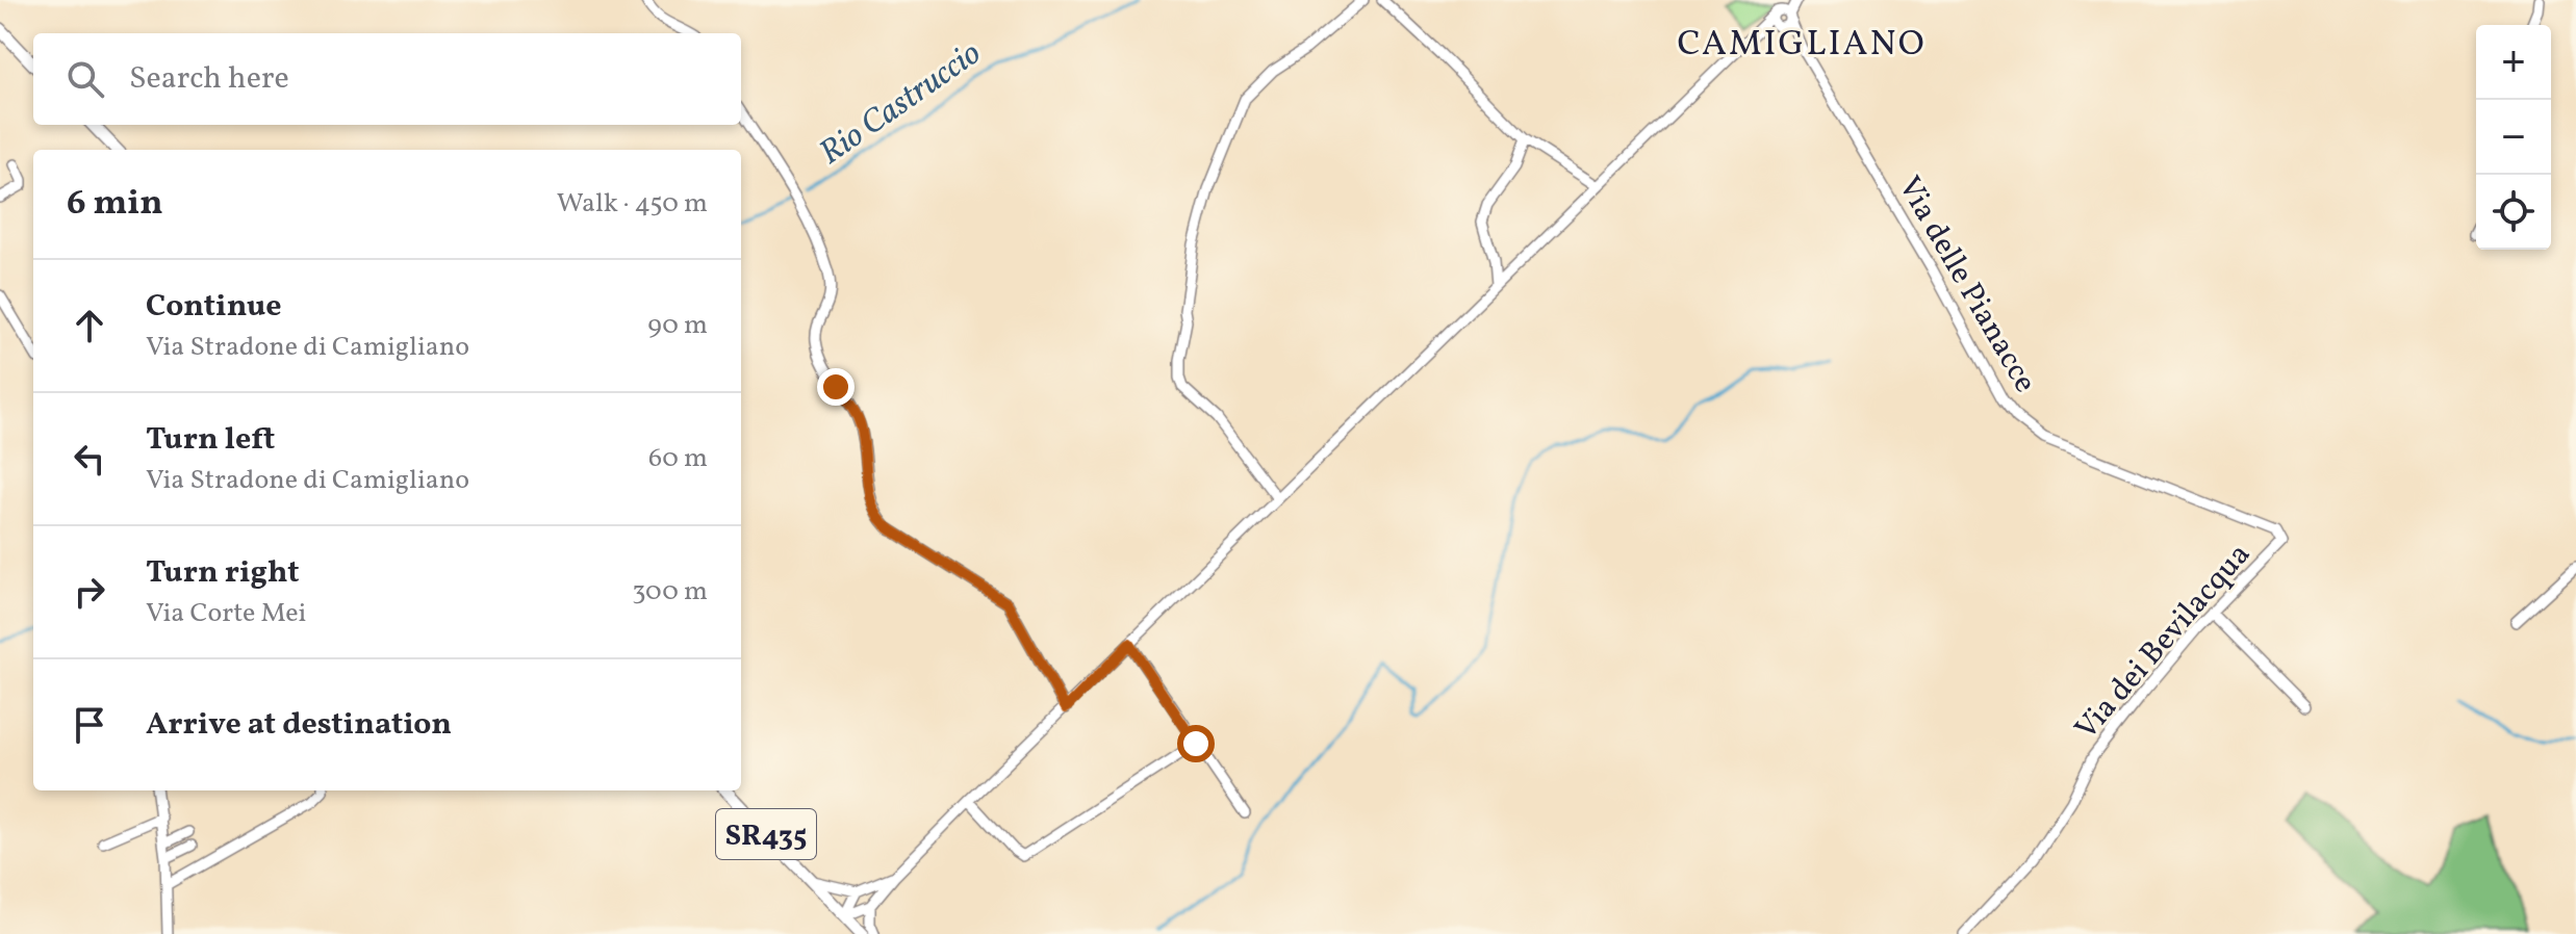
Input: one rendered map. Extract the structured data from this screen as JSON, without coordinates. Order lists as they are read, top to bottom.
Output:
{
  "streets": {
    "main road": ["SR435"],
    "street": ["Via delle Pianacce", "Via dei Bevilacqua"]
  },
  "crossings": [
    ["Via delle Pianacce", "Via dei Bevilacqua"]
  ],
  "districts": ["CAMIGLIANO"],
  "water": ["Rio Castruccio"],
  "page": {
    "map_buttons": ["+", "−"],
    "search": "Search here",
    "heading": ["6 min", "Walk · 450 m"],
    "list": [
      ["Continue", "Via Stradone di Camigliano", "90 m"],
      ["Turn left", "Via Stradone di Camigliano", "60 m"],
      ["Turn right", "Via Corte Mei", "300 m"],
      "Arrive at destination"
    ]
  }
}
